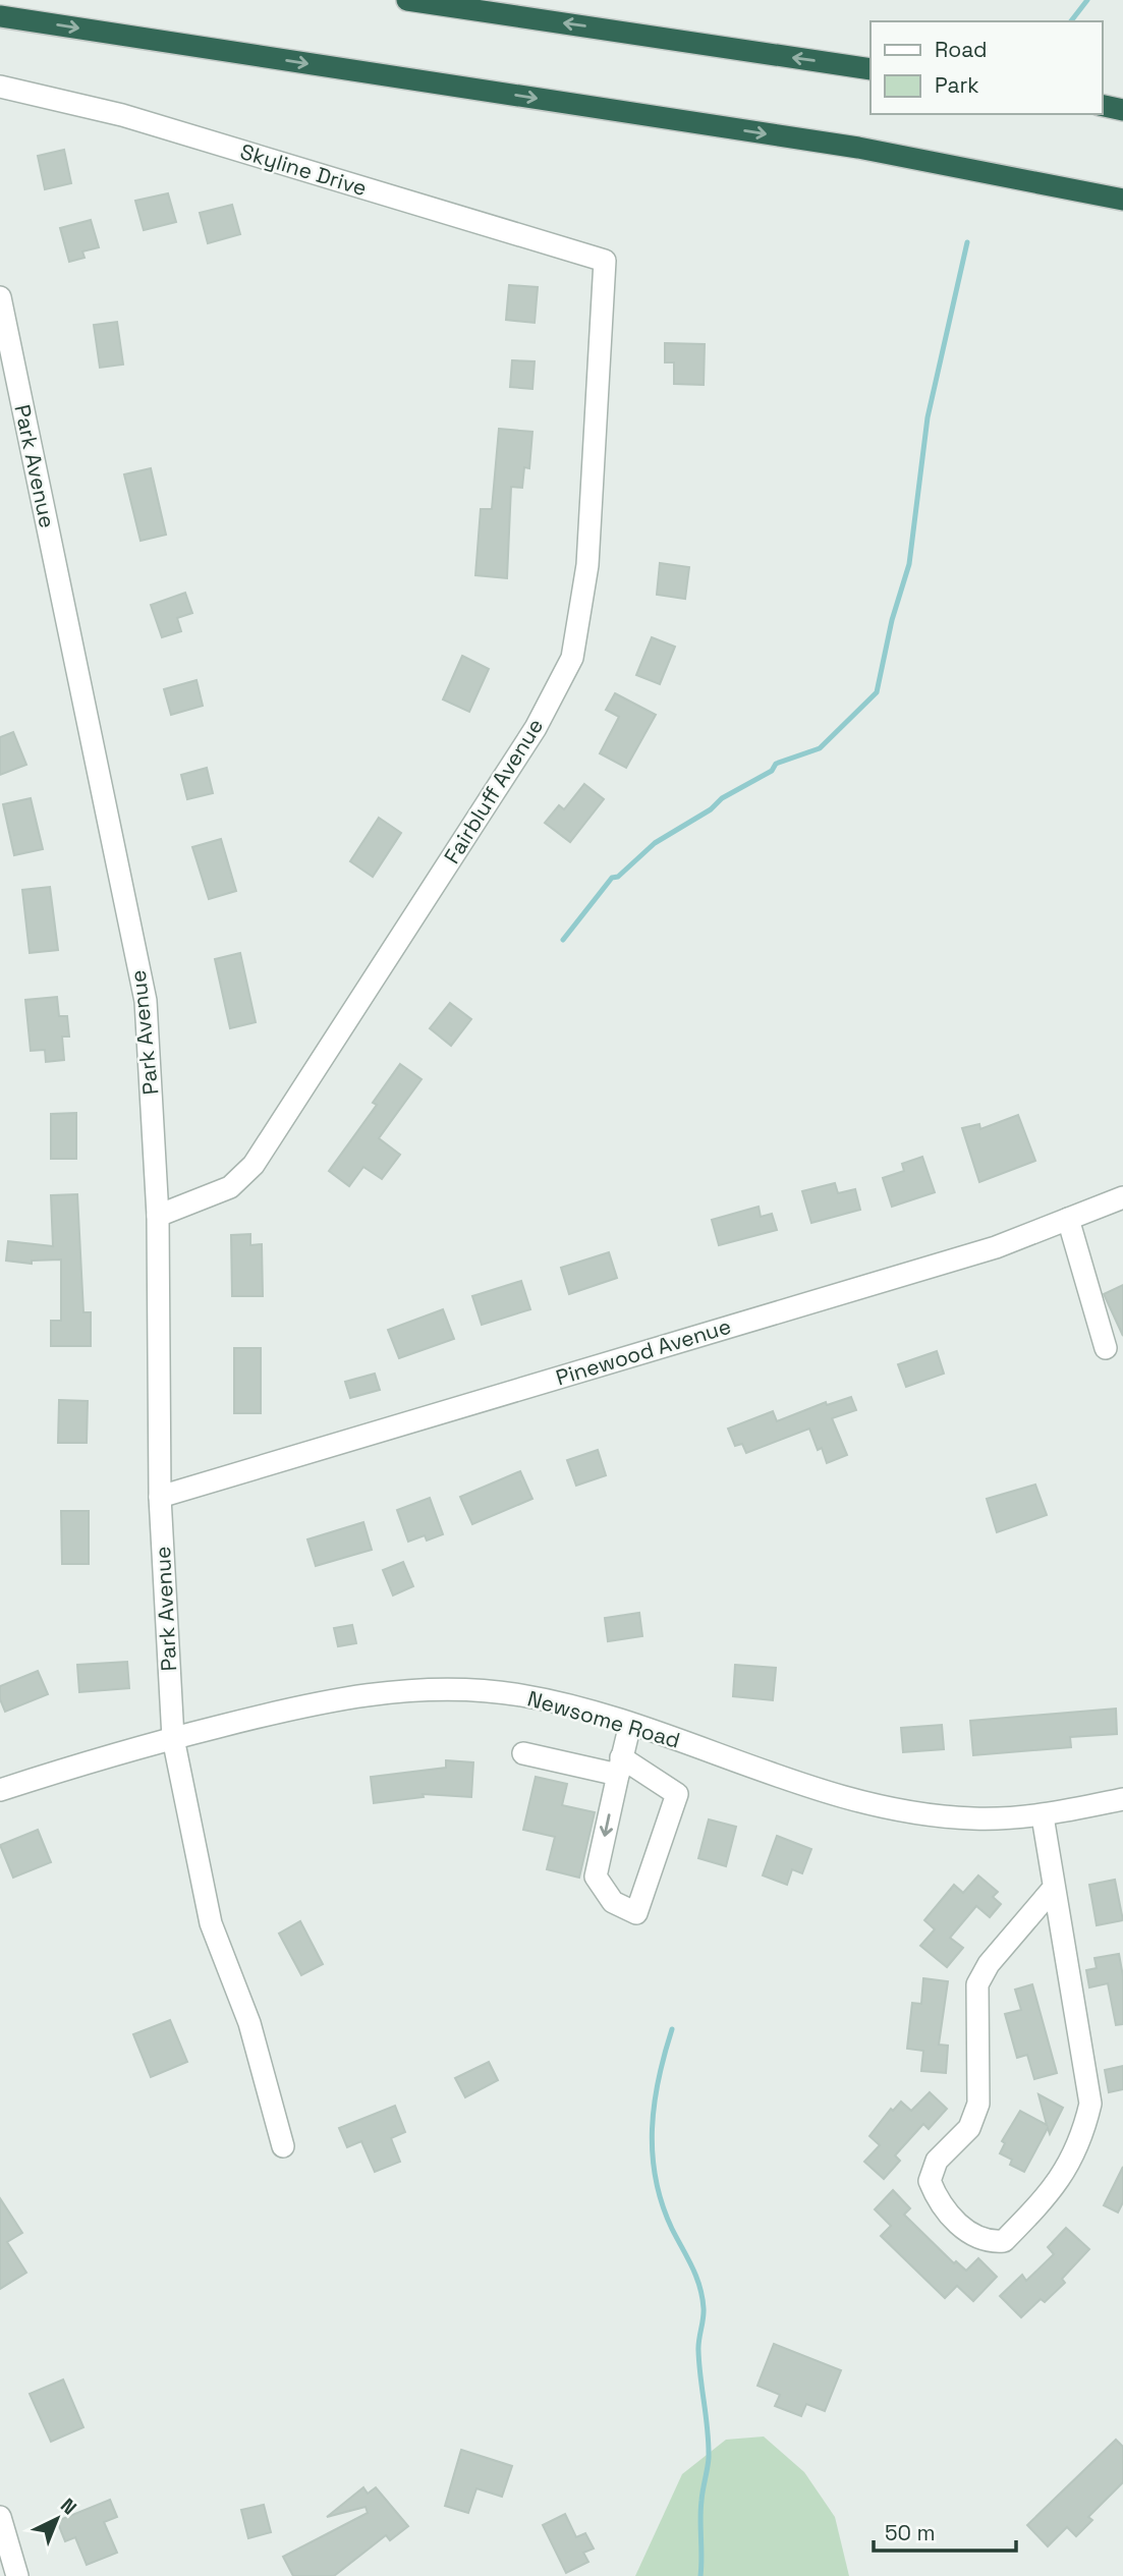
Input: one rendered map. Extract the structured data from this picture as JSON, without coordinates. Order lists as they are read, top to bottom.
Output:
{
  "streets": {
    "street": [
      "Skyline Drive",
      "Park Avenue",
      "Fairbluff Avenue",
      "Pinewood Avenue",
      "Newsome Road"
    ]
  },
  "crossings": [
    ["Skyline Drive", "Fairbluff Avenue"],
    ["Park Avenue", "Fairbluff Avenue"],
    ["Park Avenue", "Pinewood Avenue"],
    ["Park Avenue", "Newsome Road"]
  ],
  "legend": ["Road", "Park"],
  "scale_bar": "50 m",
  "north": "top right"
}
